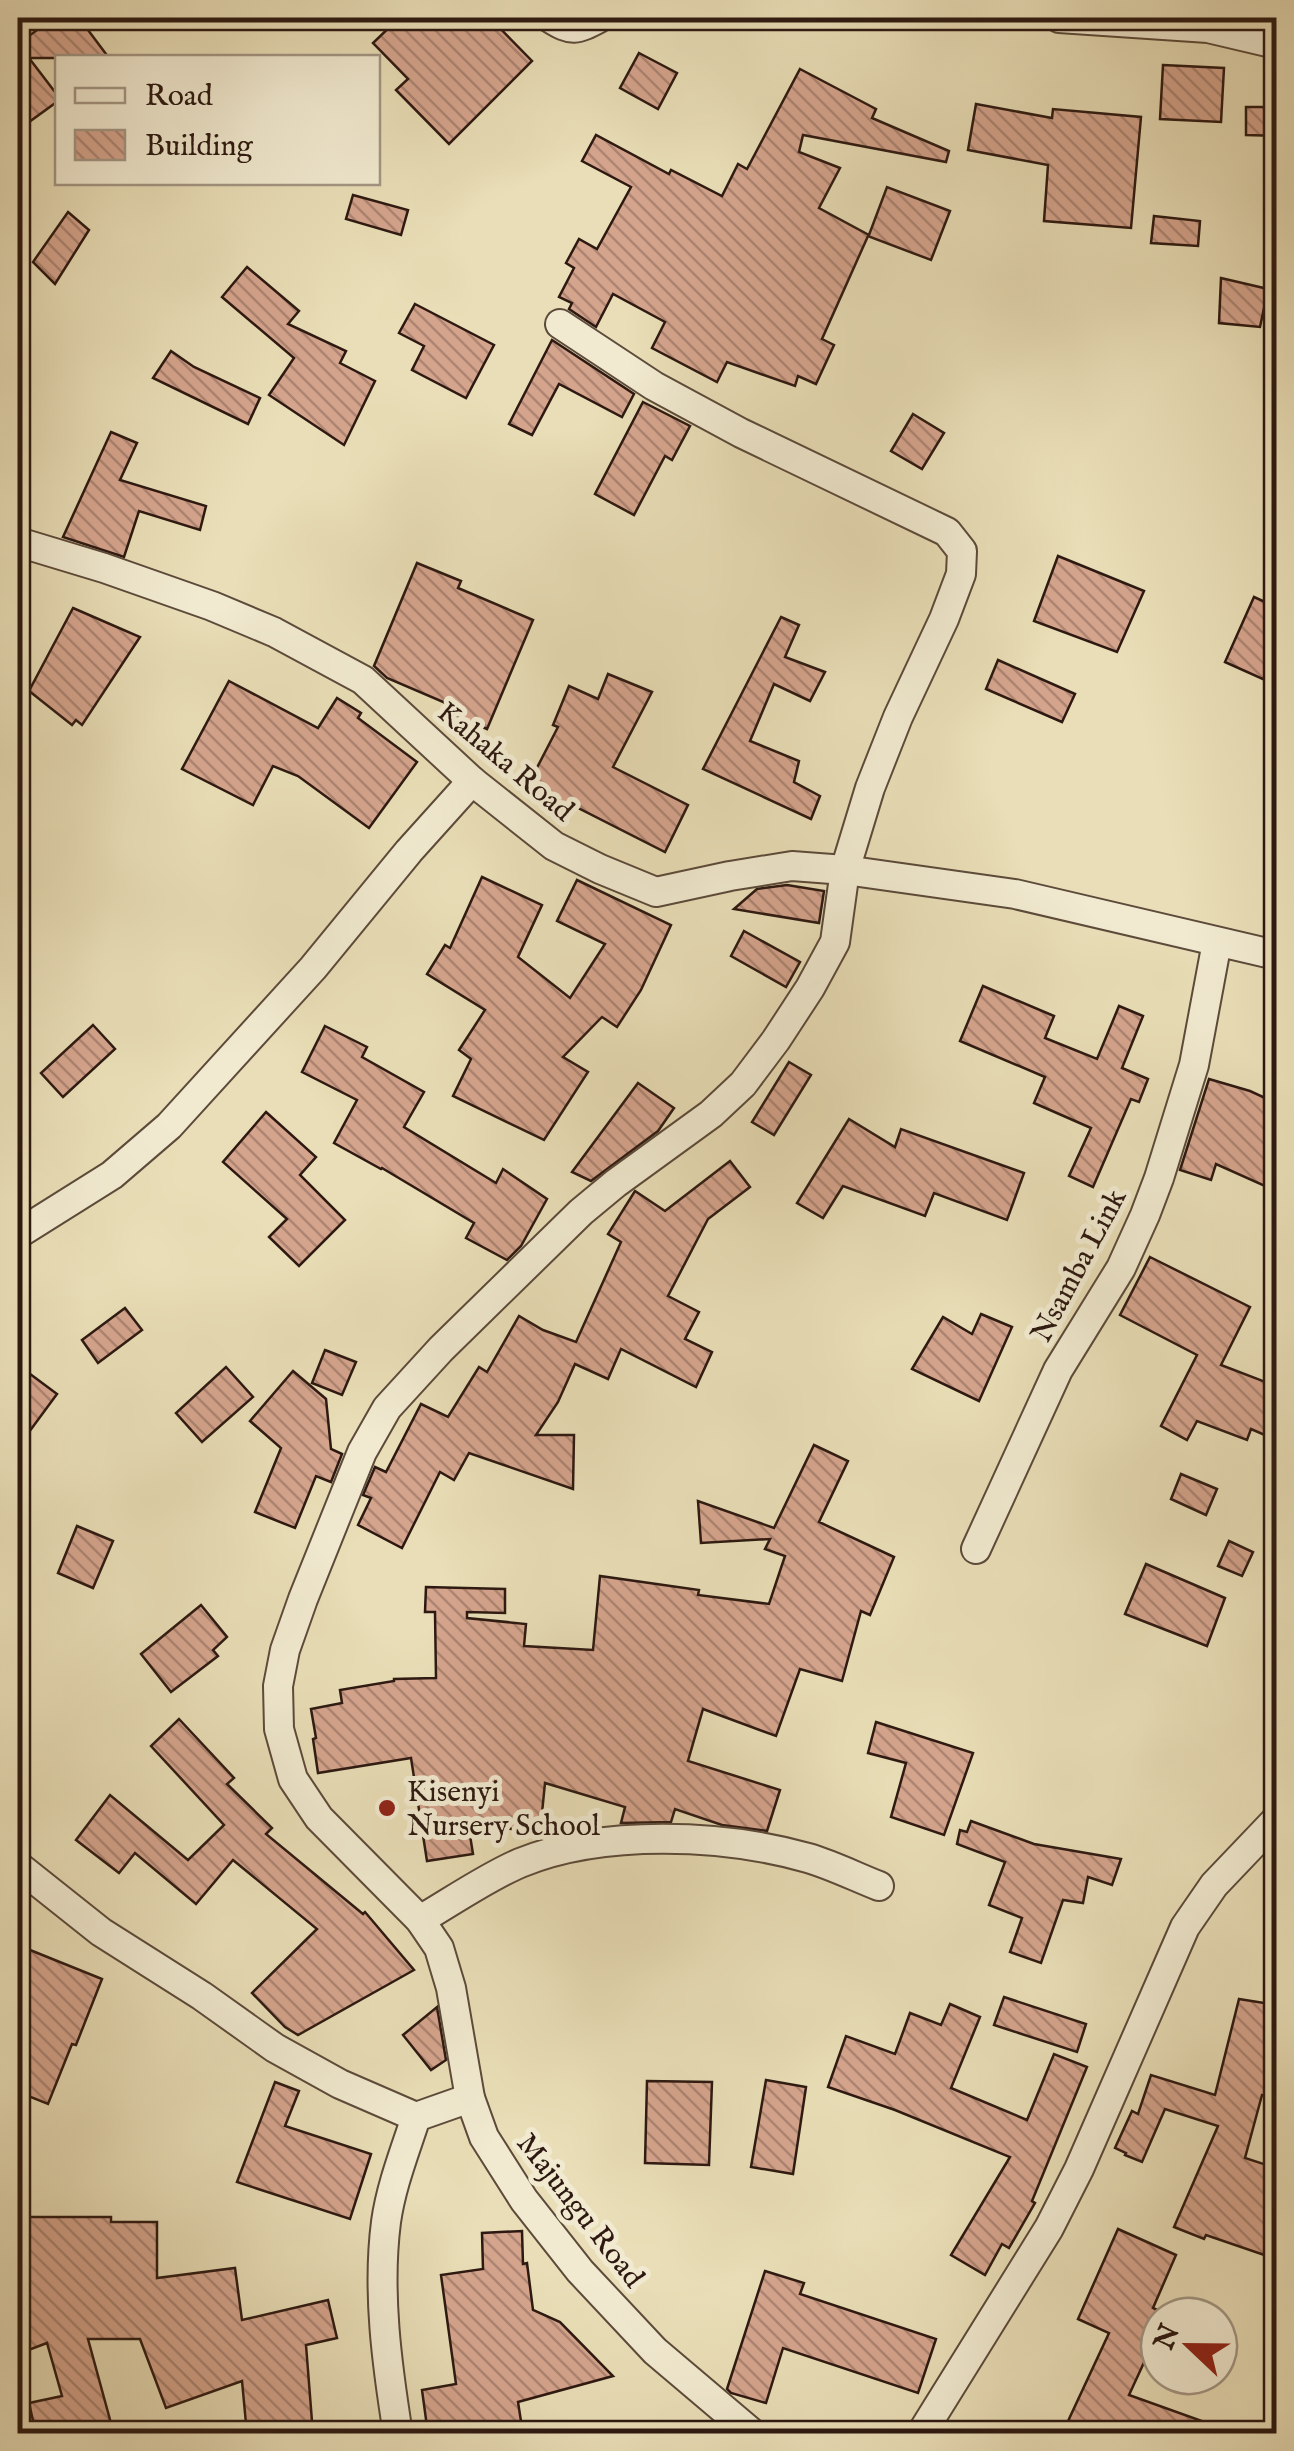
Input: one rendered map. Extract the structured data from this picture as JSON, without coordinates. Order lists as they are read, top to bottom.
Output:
{
  "streets": {
    "street": ["Kahaka Road", "Nsamba Link", "Majungu Road"]
  },
  "crossings": [
    ["Kahaka Road", "Nsamba Link"],
    ["Kahaka Road", "Majungu Road"]
  ],
  "places": ["Kisenyi Nursery School"],
  "legend": ["Road", "Building"],
  "north": "left"
}
